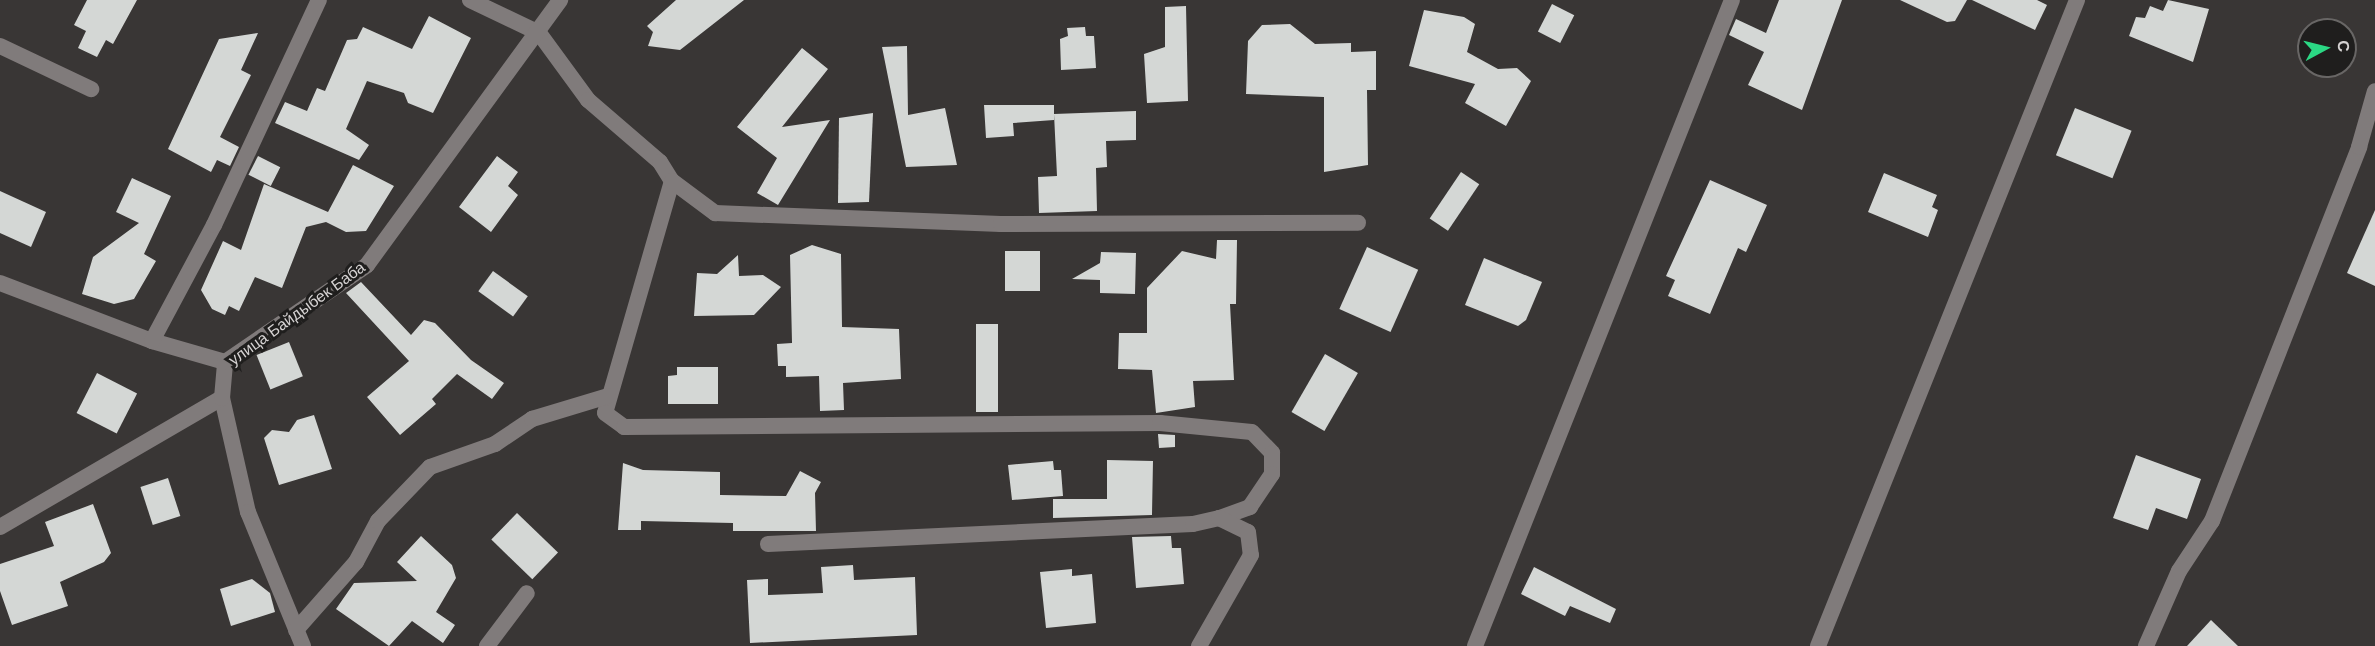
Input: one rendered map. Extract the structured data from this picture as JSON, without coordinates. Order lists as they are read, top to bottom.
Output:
{
  "streets": {
    "street": ["улица Байдыбек Баба"]
  },
  "north": "right"
}
